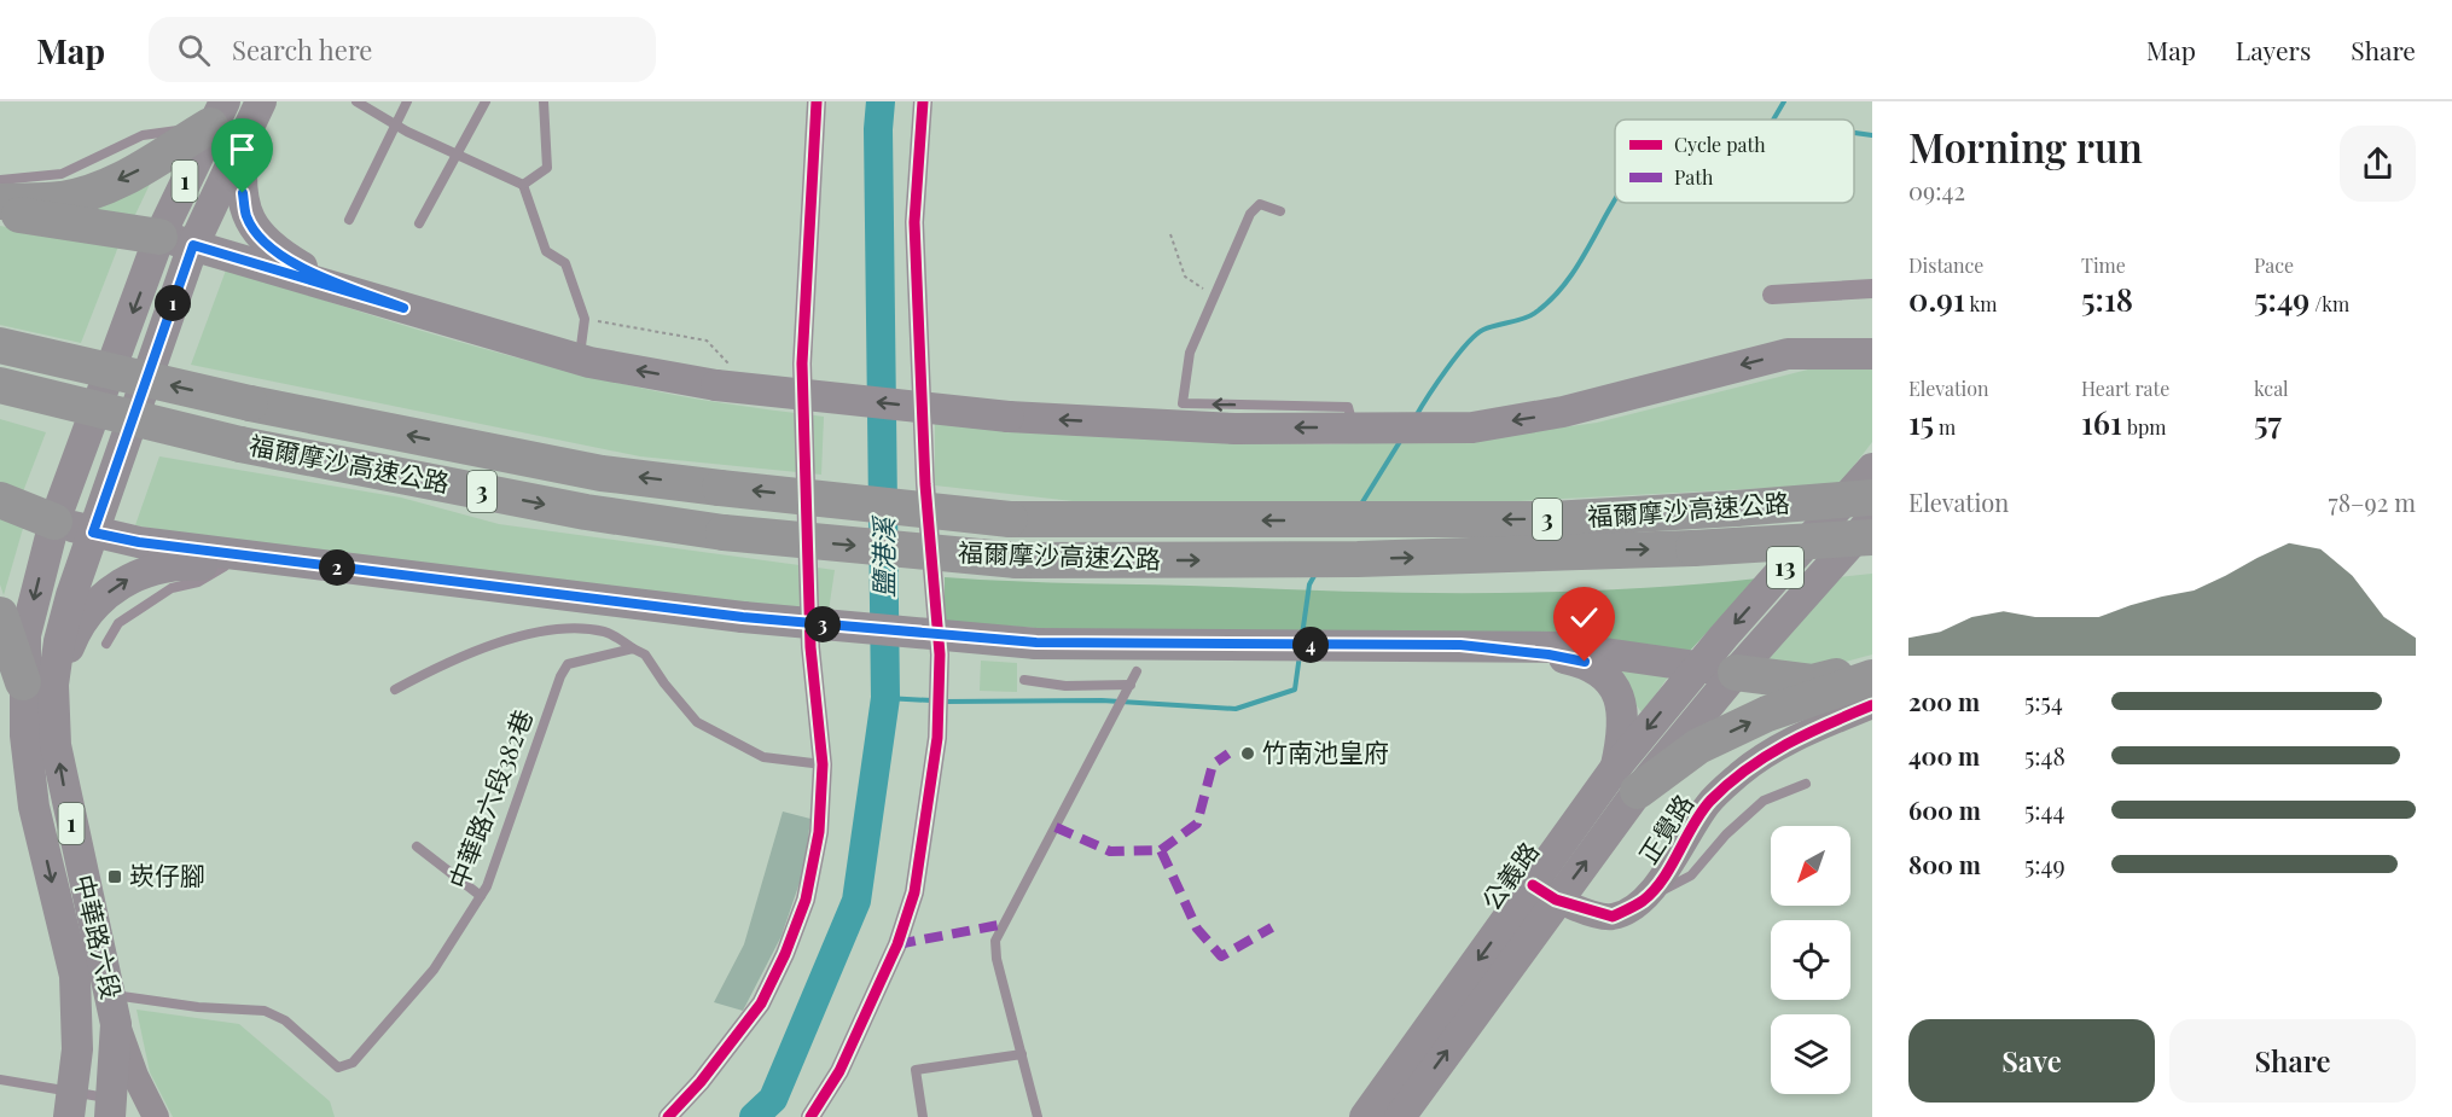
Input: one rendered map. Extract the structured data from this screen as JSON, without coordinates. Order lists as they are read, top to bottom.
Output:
{
  "streets": {
    "highway": ["福爾摩沙高速公路", "3"],
    "main road": [
      "1",
      "13",
      "公義路",
      "中華路六段"
    ],
    "street": ["正覺路"],
    "lane": ["中華路六段382巷"]
  },
  "crossings": [
    ["中華路六段382巷", "中華路六段"],
    ["正覺路", "公義路"]
  ],
  "water": ["鹽港溪"],
  "places": {
    "other": ["竹南池皇府"],
    "transit": ["崁仔腳"]
  },
  "legend": ["Cycle path", "Path"],
  "north": "bottom left",
  "page": {
    "header": "Map",
    "search": "Search here",
    "nav": ["Map", "Layers", "Share"],
    "heading": ["Morning run", "09:42"],
    "stats": [
      ["Distance", "0.91 km"],
      ["Time", "5:18"],
      ["Pace", "5:49 /km"],
      ["Elevation", "15 m"],
      ["Heart rate", "161 bpm"],
      ["kcal", "57"]
    ],
    "pins": [
      "1",
      "2",
      "3",
      "4"
    ],
    "chart": ["Elevation", "78–92 m"],
    "list": [
      {
        "name": "200 m",
        "note": "5:54"
      },
      {
        "name": "400 m",
        "note": "5:48"
      },
      {
        "name": "600 m",
        "note": "5:44"
      },
      {
        "name": "800 m",
        "note": "5:49"
      }
    ],
    "buttons": ["Save", "Share"]
  }
}
